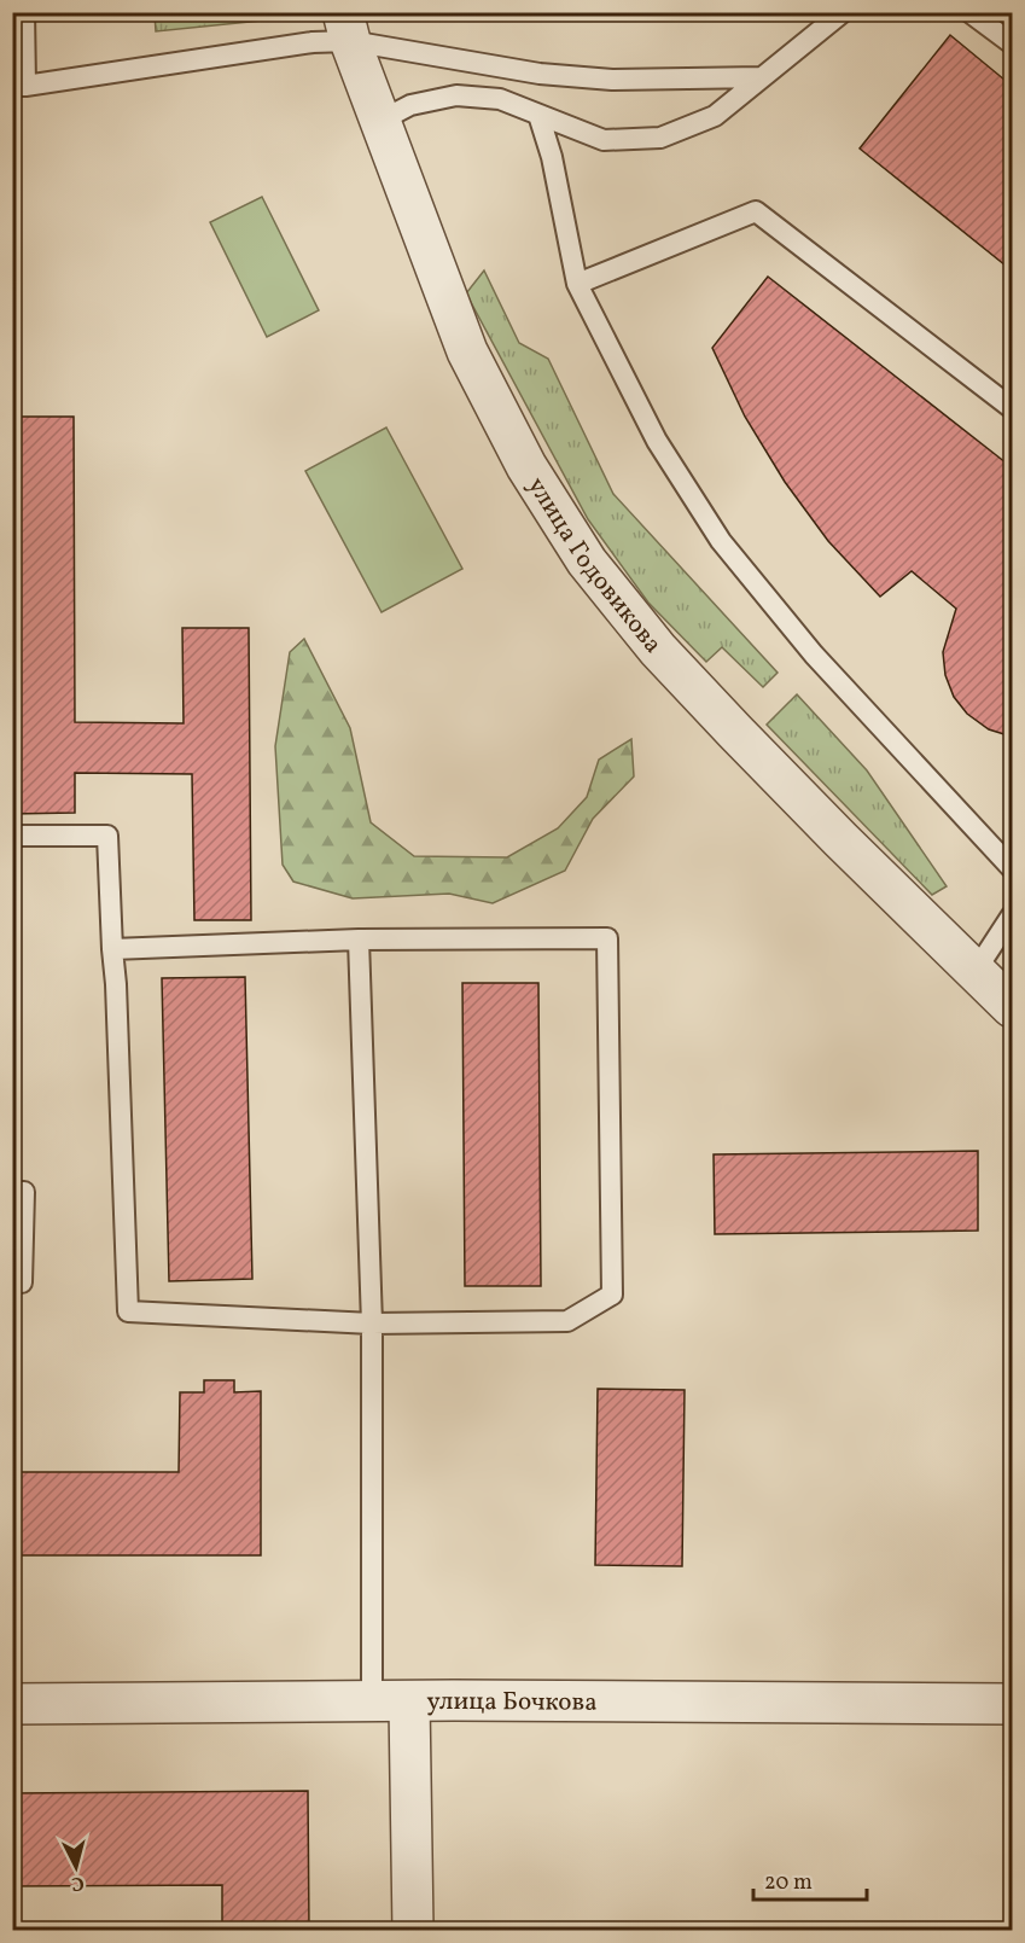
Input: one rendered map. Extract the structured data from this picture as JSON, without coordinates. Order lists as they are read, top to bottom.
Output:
{
  "streets": {
    "street": ["улица Годовикова", "улица Бочкова"]
  },
  "scale_bar": "20 m",
  "north": "bottom"
}
